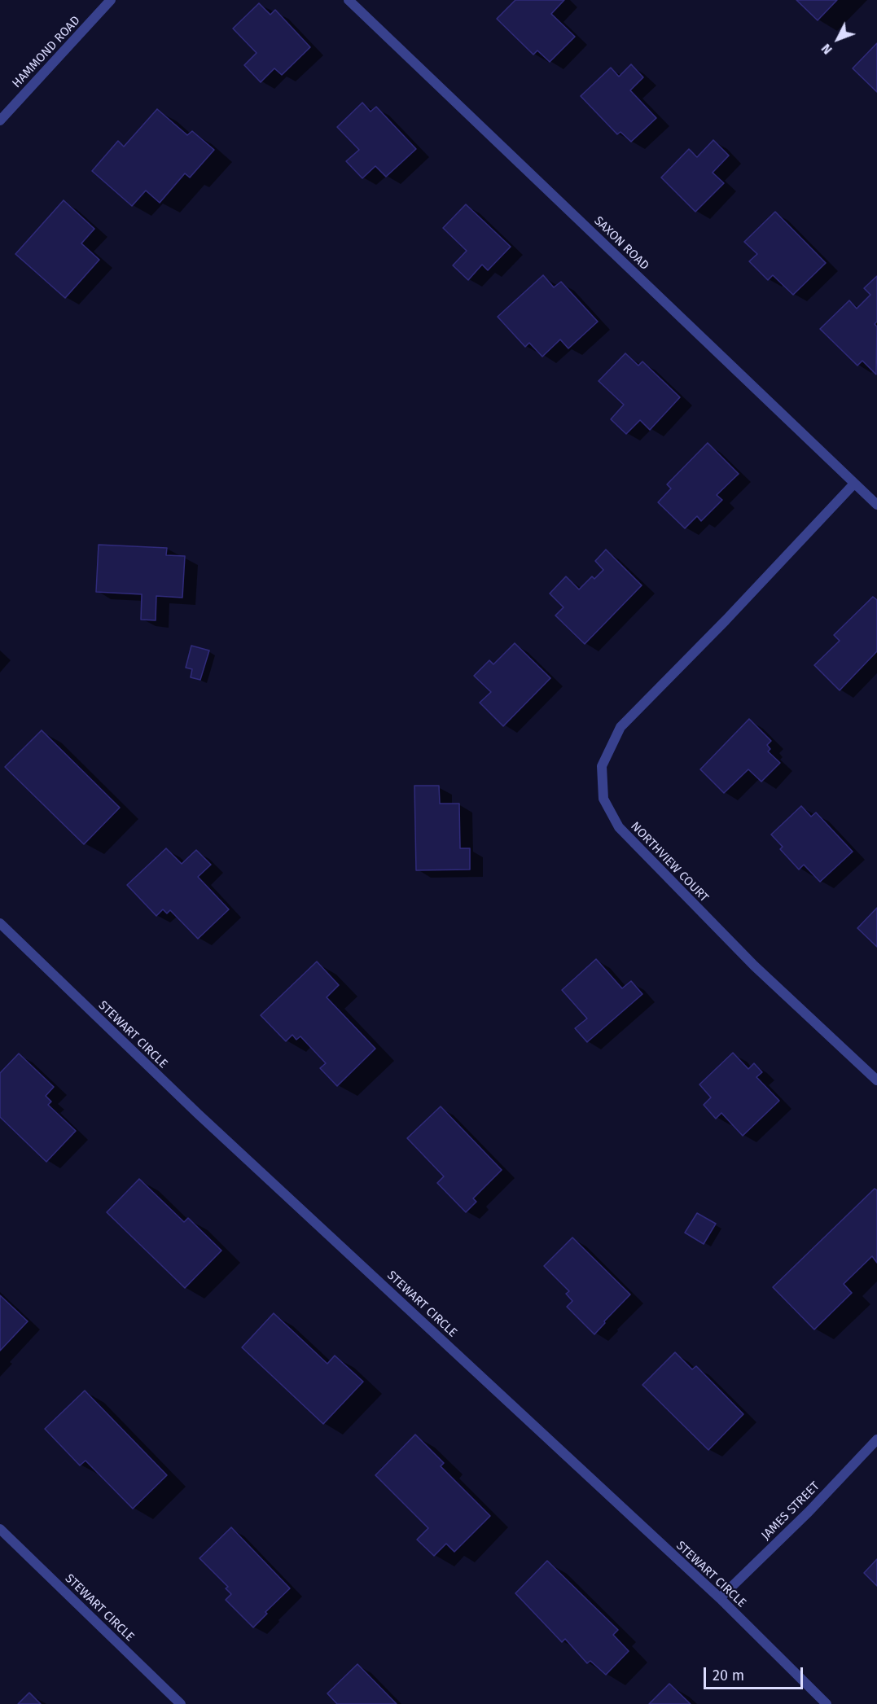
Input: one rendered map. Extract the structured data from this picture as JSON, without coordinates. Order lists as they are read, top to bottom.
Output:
{
  "streets": {
    "street": [
      "HAMMOND ROAD",
      "SAXON ROAD",
      "NORTHVIEW COURT",
      "STEWART CIRCLE",
      "JAMES STREET"
    ]
  },
  "crossings": [
    ["SAXON ROAD", "NORTHVIEW COURT"],
    ["STEWART CIRCLE", "JAMES STREET"]
  ],
  "scale_bar": "20 m",
  "north": "bottom left"
}
